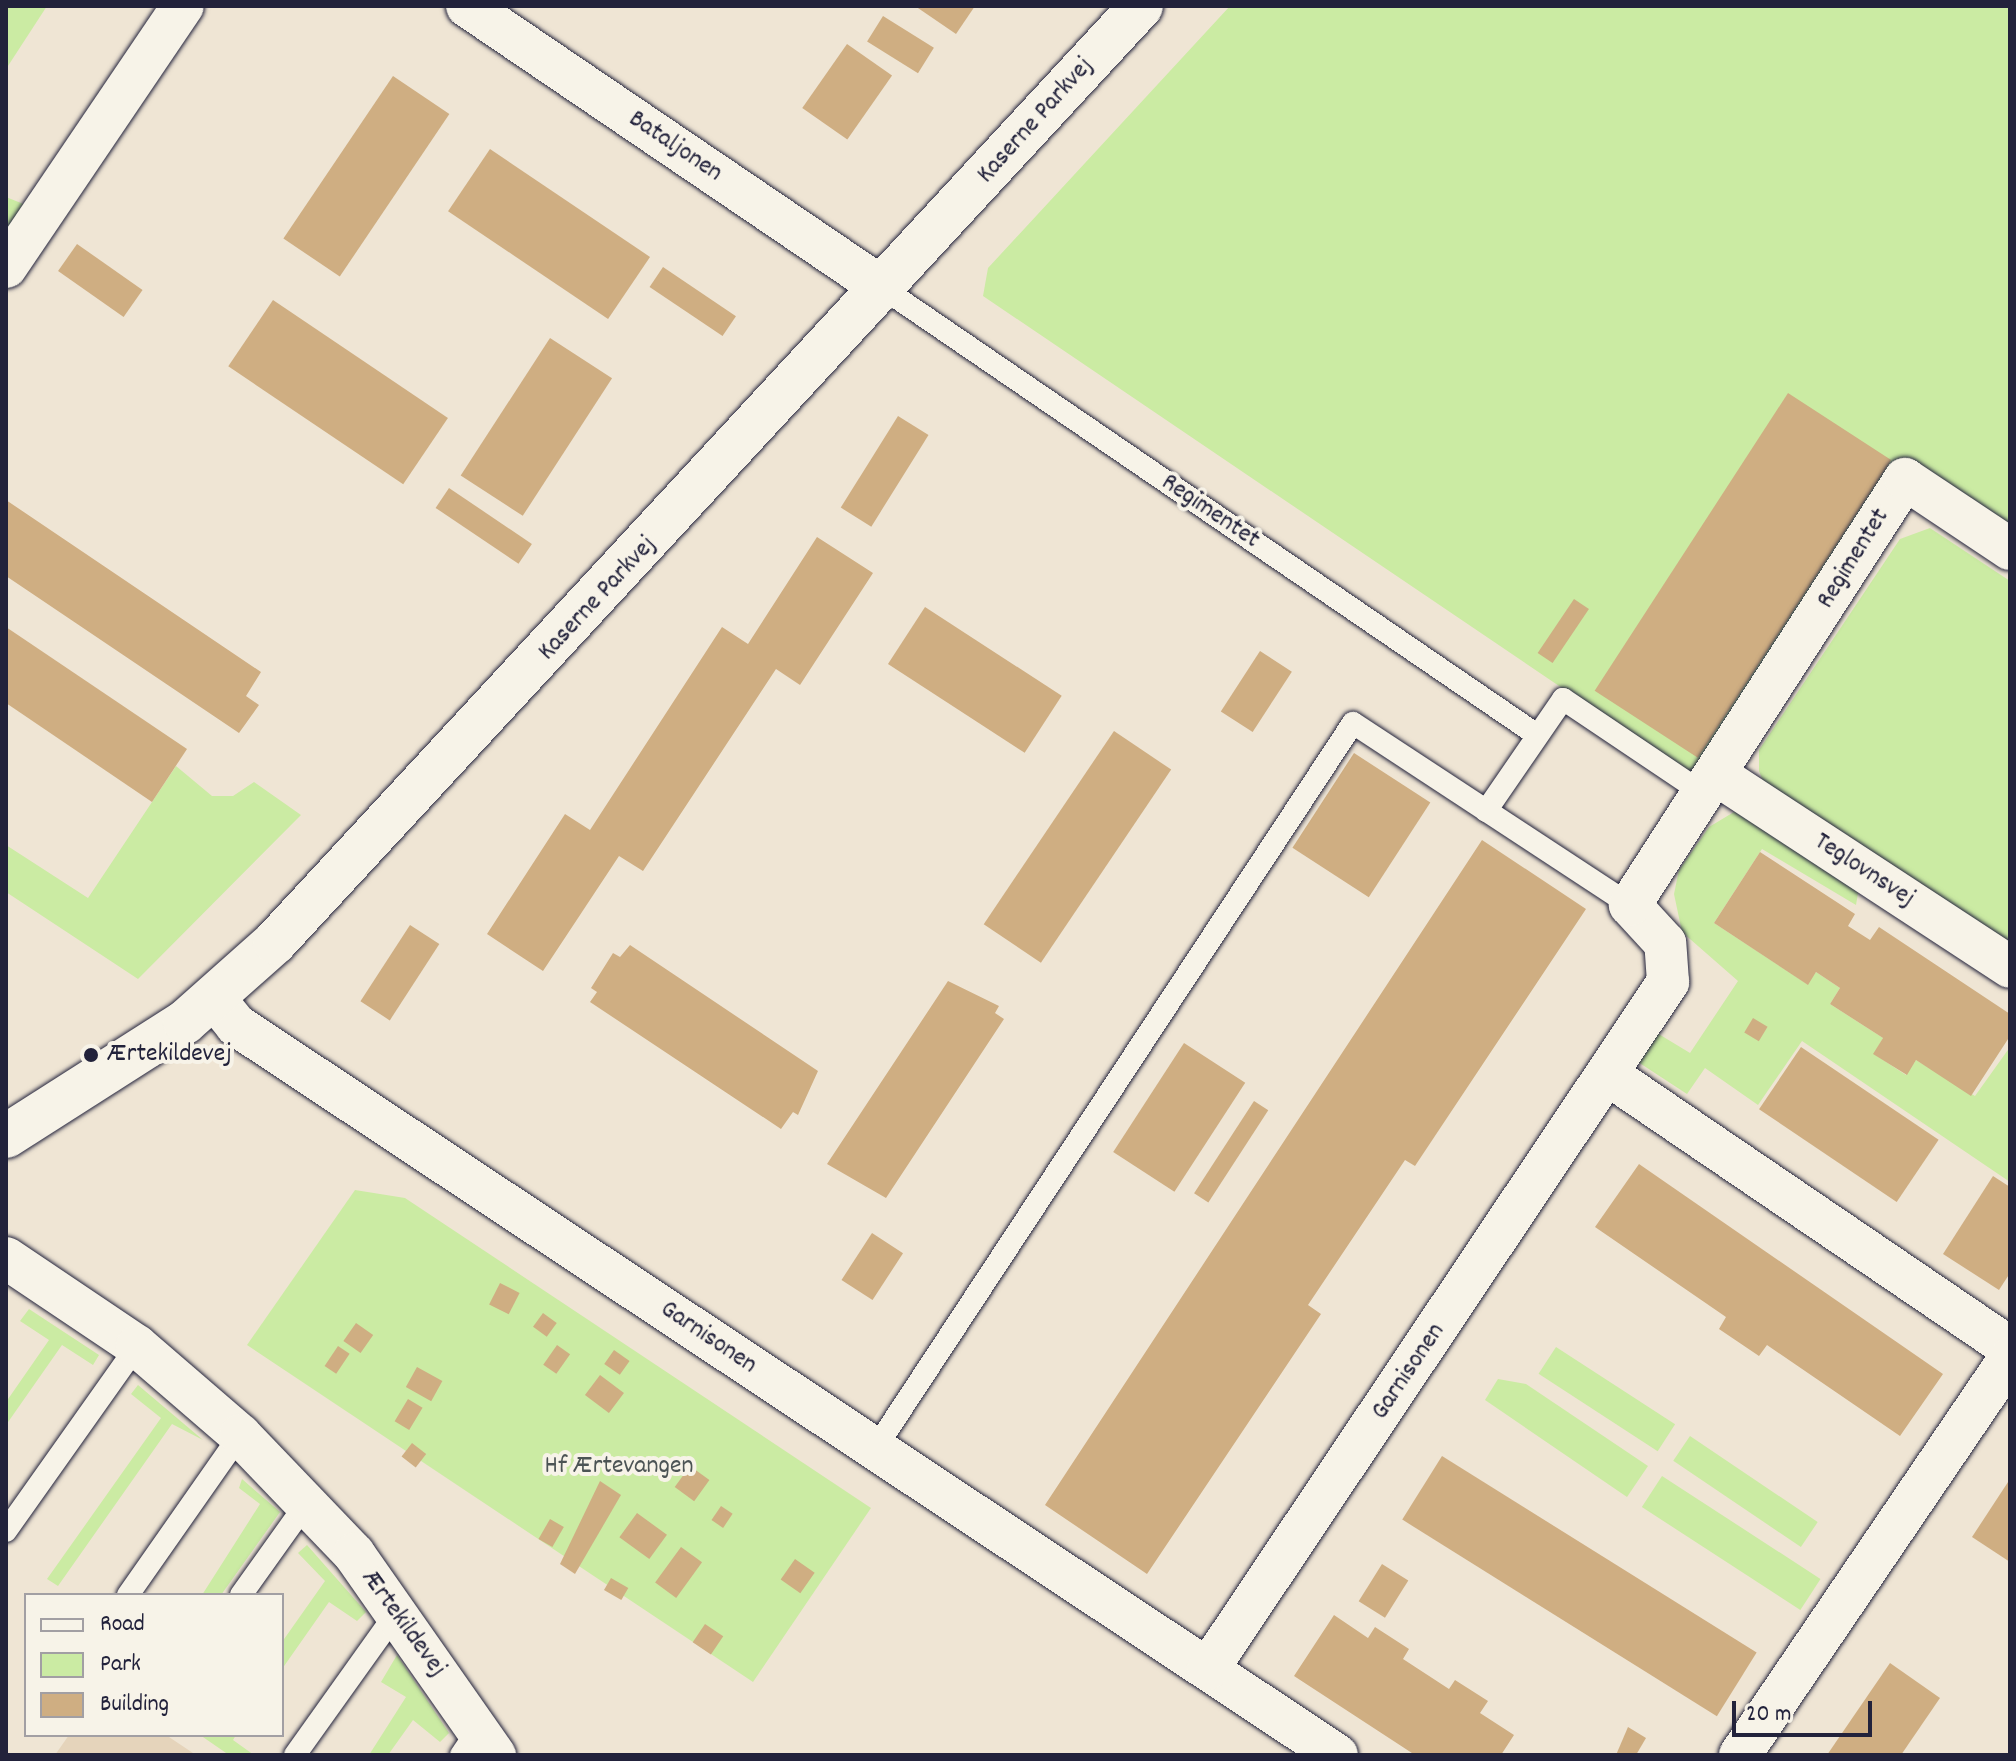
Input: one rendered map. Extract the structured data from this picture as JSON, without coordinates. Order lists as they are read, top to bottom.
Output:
{
  "streets": {
    "street": [
      "Kaserne Parkvej",
      "Bataljonen",
      "Regimentet",
      "Teglovnsvej",
      "Garnisonen",
      "Ærtekildevej"
    ]
  },
  "crossings": [
    ["Kaserne Parkvej", "Bataljonen"],
    ["Kaserne Parkvej", "Regimentet"],
    ["Kaserne Parkvej", "Garnisonen"],
    ["Bataljonen", "Regimentet"],
    ["Regimentet", "Teglovnsvej"],
    ["Regimentet", "Garnisonen"]
  ],
  "parks": ["Hf Ærtevangen"],
  "places": ["Ærtekildevej"],
  "legend": ["Road", "Park", "Building"],
  "scale_bar": "20 m"
}
